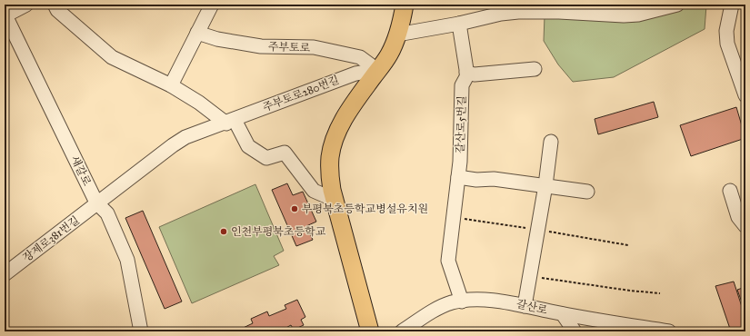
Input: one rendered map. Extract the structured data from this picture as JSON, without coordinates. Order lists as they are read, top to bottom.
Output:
{
  "streets": {
    "street": [
      "주부토로",
      "주부토로280번길",
      "갈산로5번길",
      "새갈로",
      "장제로381번길",
      "갈산로"
    ]
  },
  "crossings": [
    ["주부토로", "주부토로280번길"],
    ["주부토로280번길", "새갈로"],
    ["주부토로280번길", "장제로381번길"],
    ["갈산로5번길", "갈산로"],
    ["새갈로", "장제로381번길"]
  ],
  "places": ["부평북초등학교병설유치원", "인천부평북초등학교"]
}
